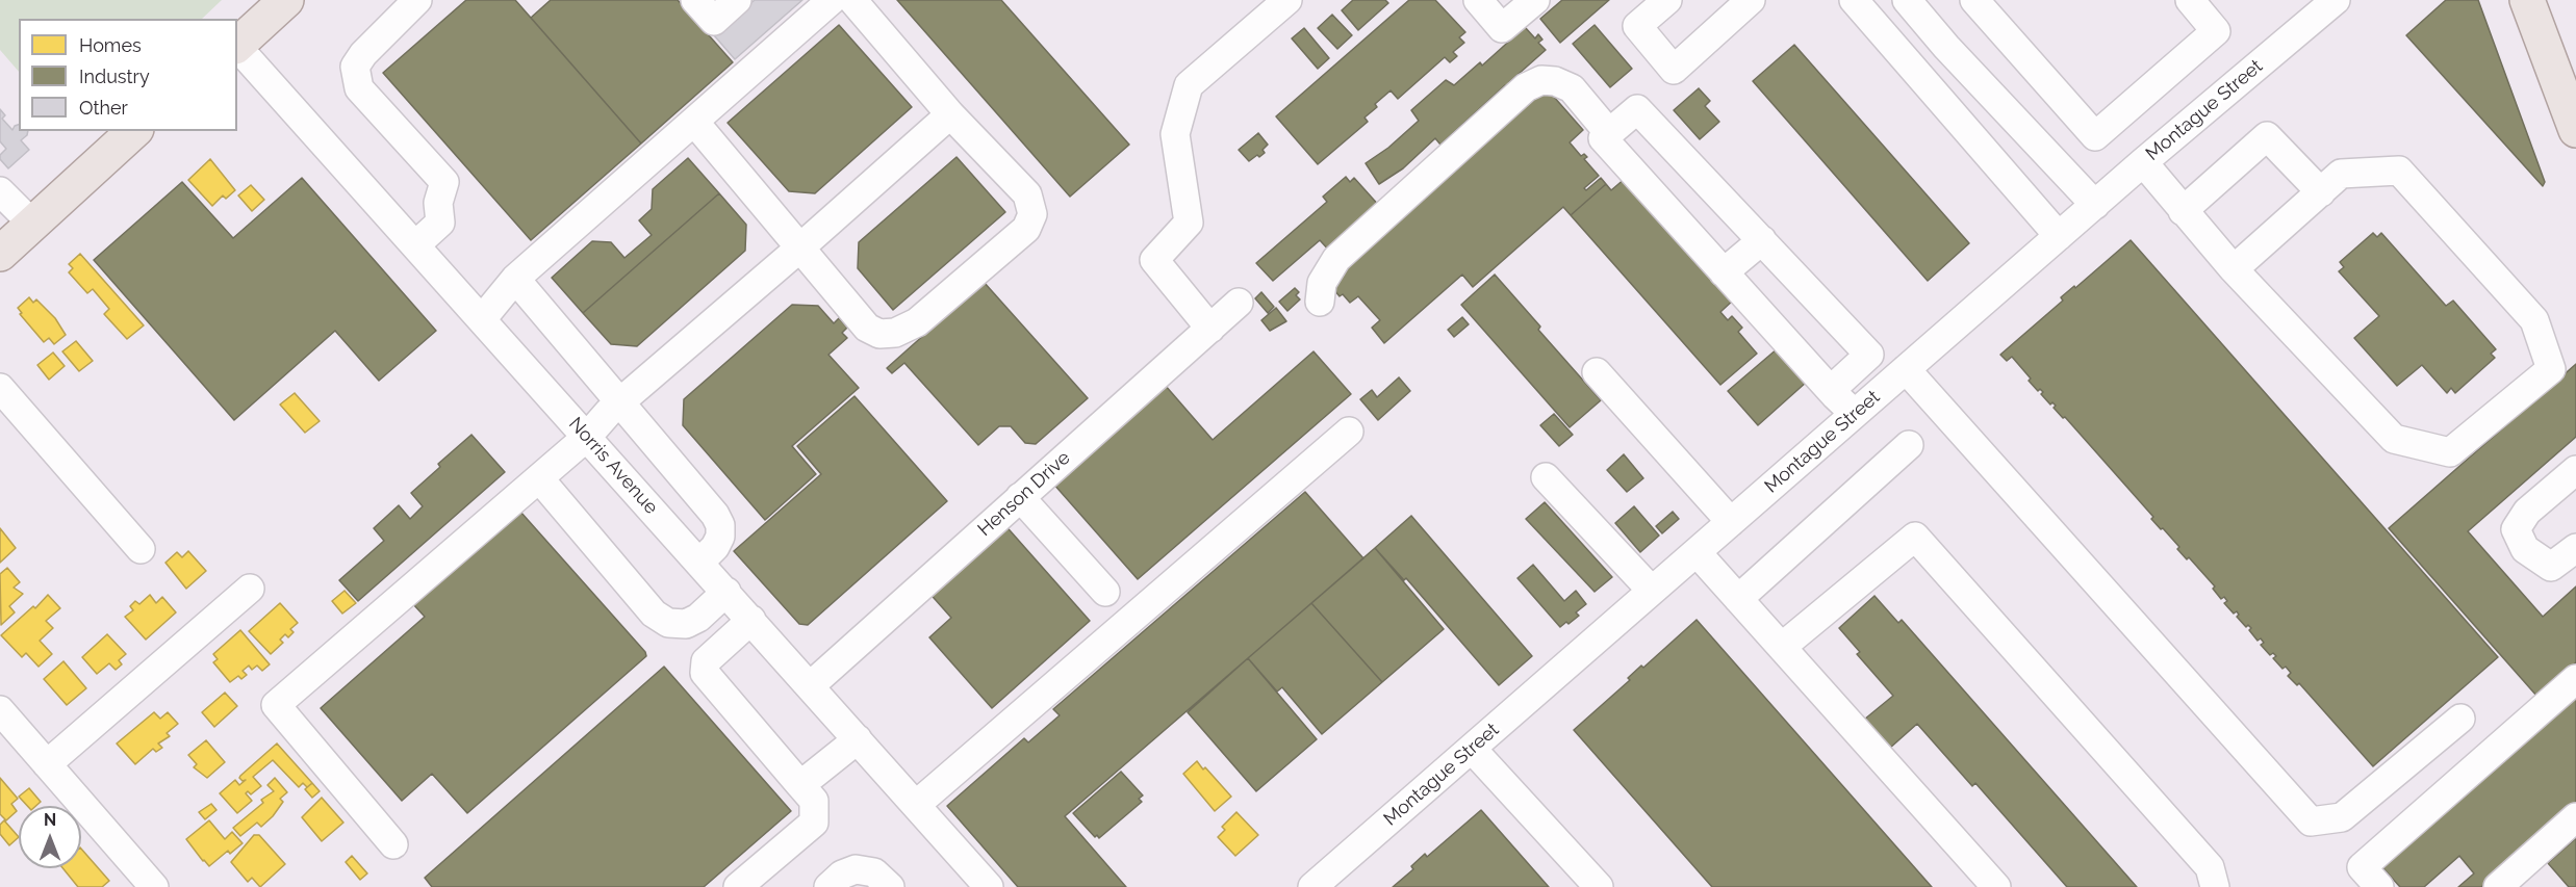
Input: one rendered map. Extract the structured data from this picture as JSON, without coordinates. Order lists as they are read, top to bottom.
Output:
{
  "streets": {
    "street": ["Montague Street", "Norris Avenue", "Henson Drive"]
  },
  "crossings": [
    ["Norris Avenue", "Henson Drive"]
  ],
  "legend": ["Homes", "Industry", "Other"],
  "north": "top"
}
